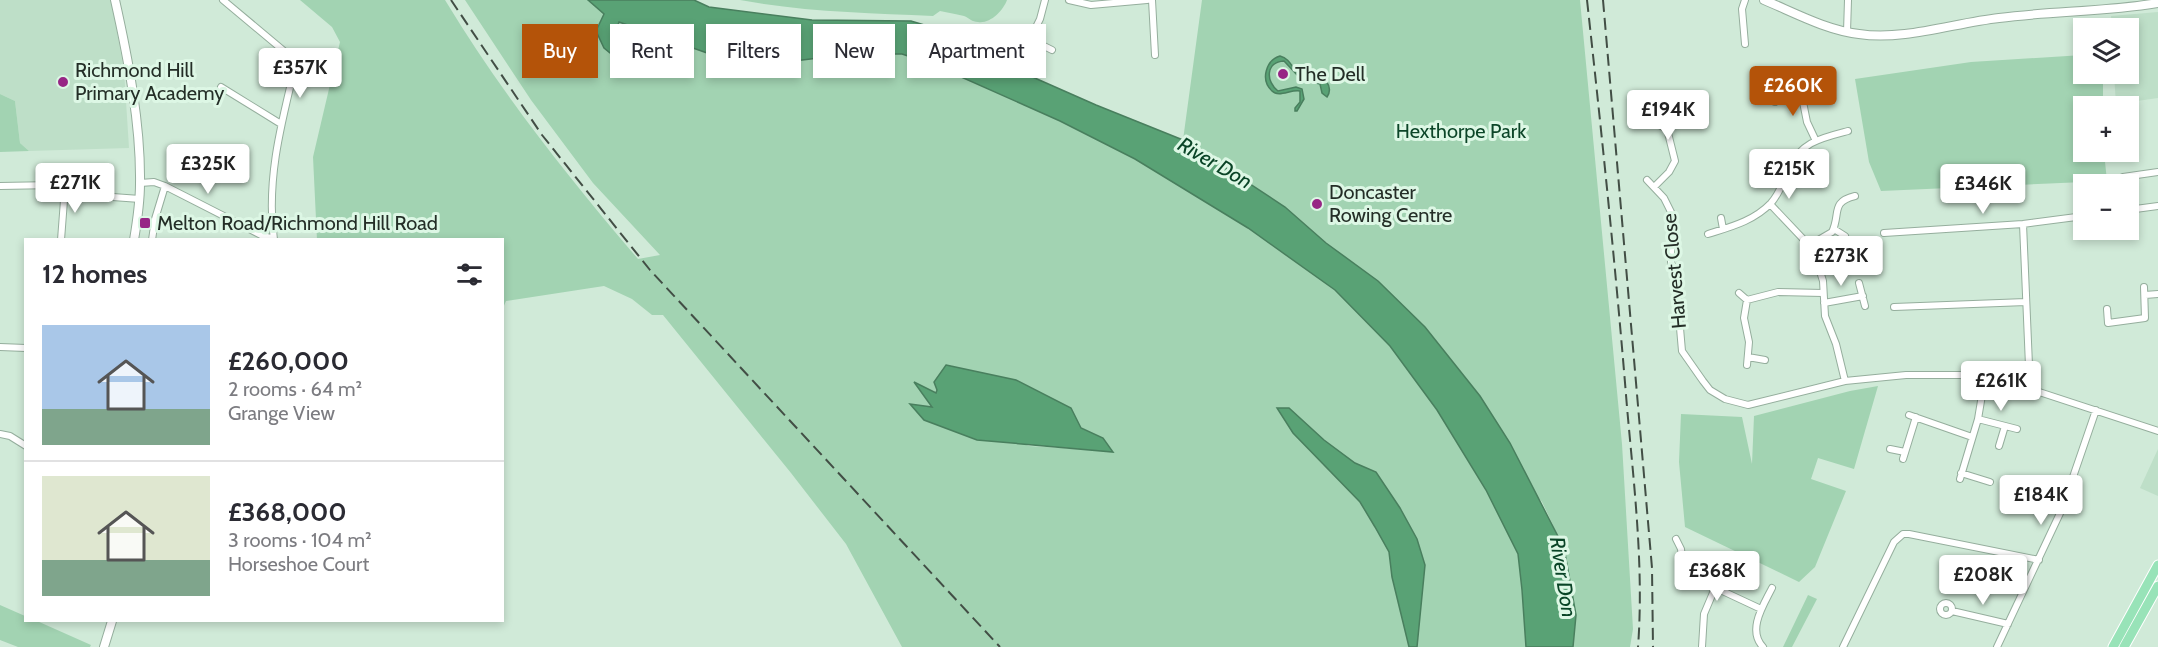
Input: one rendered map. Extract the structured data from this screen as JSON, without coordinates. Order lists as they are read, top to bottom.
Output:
{
  "streets": {
    "street": ["Harvest Close"]
  },
  "water": ["River Don"],
  "parks": ["Hexthorpe Park"],
  "places": {
    "other": ["The Dell", "Richmond Hill Primary Academy", "Doncaster Rowing Centre"],
    "transit": ["Melton Road/Richmond Hill Road"]
  },
  "page": {
    "map_buttons": ["+", "−"],
    "chip": [
      "Buy",
      "Rent",
      "Filters",
      "New",
      "Apartment"
    ],
    "price": [
      "£357K",
      "£260K",
      "£194K",
      "£325K",
      "£215K",
      "£271K",
      "£346K",
      "£273K",
      "£261K",
      "£184K",
      "£368K",
      "£208K"
    ],
    "heading": "12 homes",
    "list": [
      {
        "name": "£260,000",
        "note": "2 rooms · 64 m² · Grange View"
      },
      {
        "name": "£368,000",
        "note": "3 rooms · 104 m² · Horseshoe Court"
      }
    ]
  }
}
